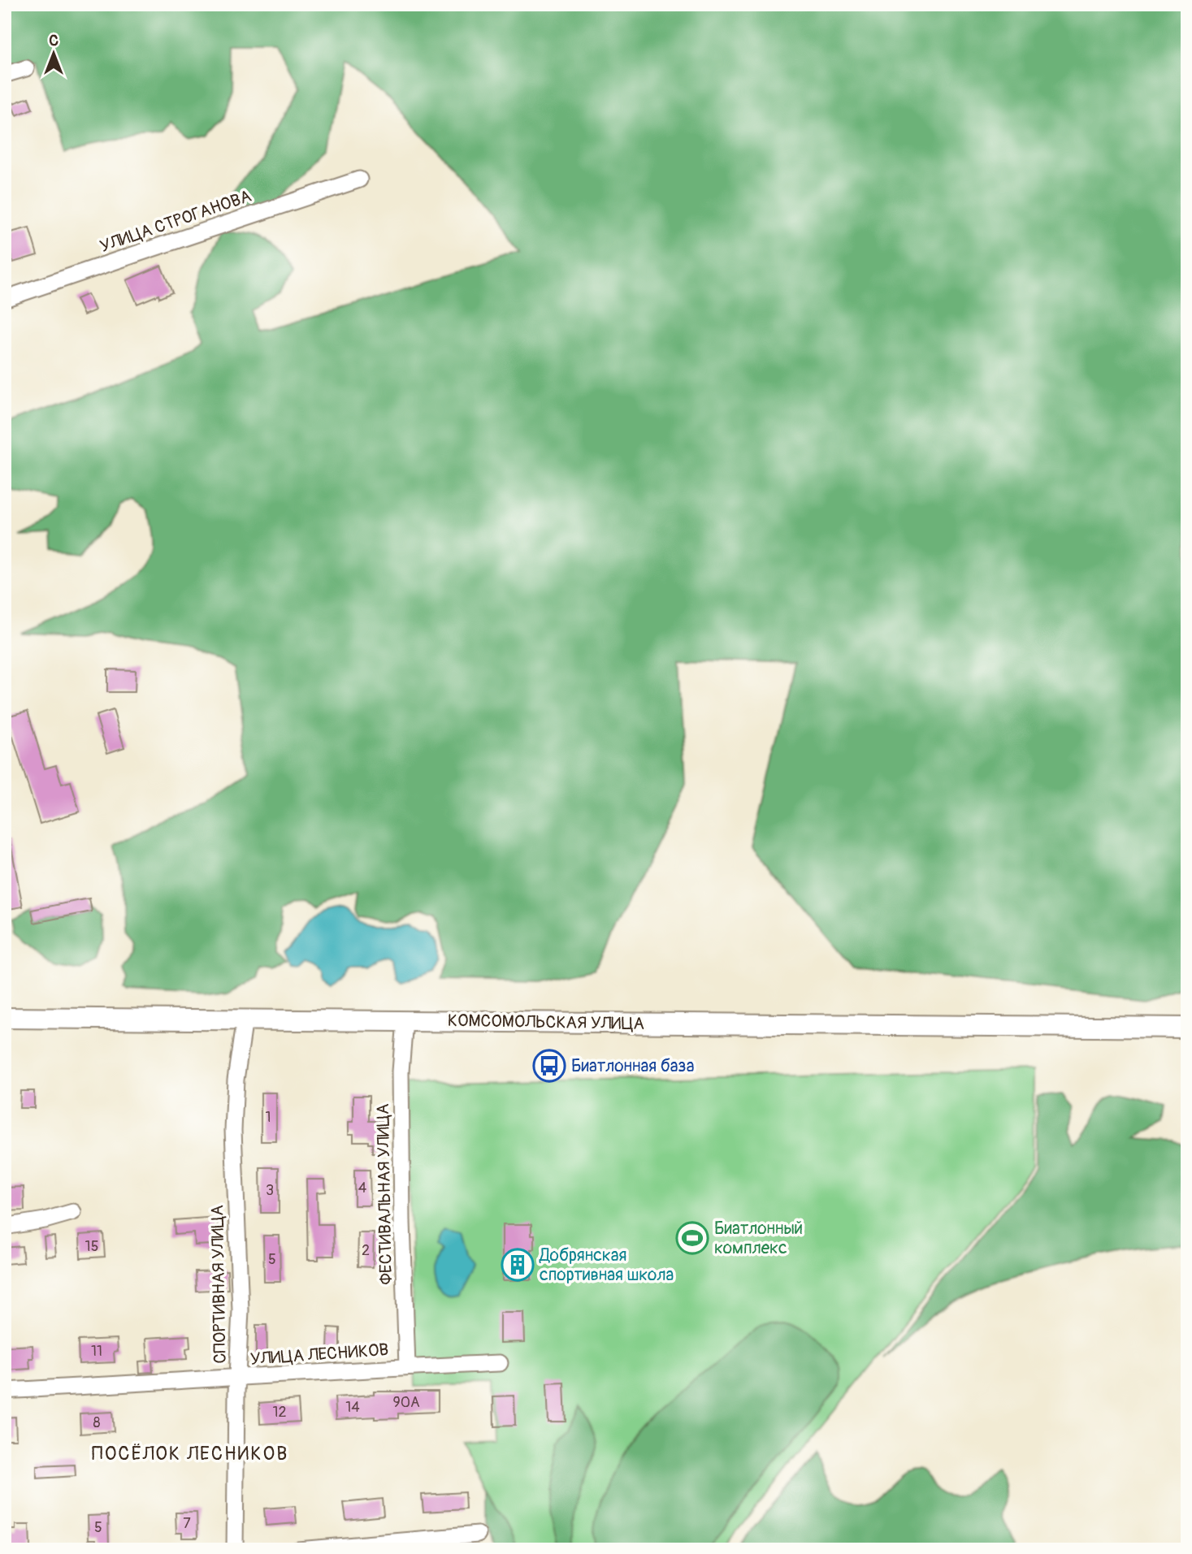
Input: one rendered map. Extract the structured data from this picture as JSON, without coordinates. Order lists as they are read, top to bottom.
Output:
{
  "streets": {
    "main road": ["КОМСОМОЛЬСКАЯ УЛИЦА"],
    "street": [
      "УЛИЦА СТРОГАНОВА",
      "ФЕСТИВАЛЬНАЯ УЛИЦА",
      "СПОРТИВНАЯ УЛИЦА",
      "УЛИЦА ЛЕСНИКОВ"
    ]
  },
  "crossings": [
    ["КОМСОМОЛЬСКАЯ УЛИЦА", "ФЕСТИВАЛЬНАЯ УЛИЦА"],
    ["КОМСОМОЛЬСКАЯ УЛИЦА", "СПОРТИВНАЯ УЛИЦА"],
    ["ФЕСТИВАЛЬНАЯ УЛИЦА", "УЛИЦА ЛЕСНИКОВ"],
    ["СПОРТИВНАЯ УЛИЦА", "УЛИЦА ЛЕСНИКОВ"]
  ],
  "districts": ["ПОСЁЛОК ЛЕСНИКОВ"],
  "places": {
    "bus stop": ["Биатлонная база"],
    "sports": ["Биатлонный комплекс"],
    "building": ["Добрянская спортивная школа"]
  },
  "house_numbers": [
    "1",
    "4",
    "3",
    "15",
    "2",
    "5",
    "11",
    "90А",
    "14",
    "12",
    "8",
    "7",
    "5"
  ],
  "north": "top"
}
